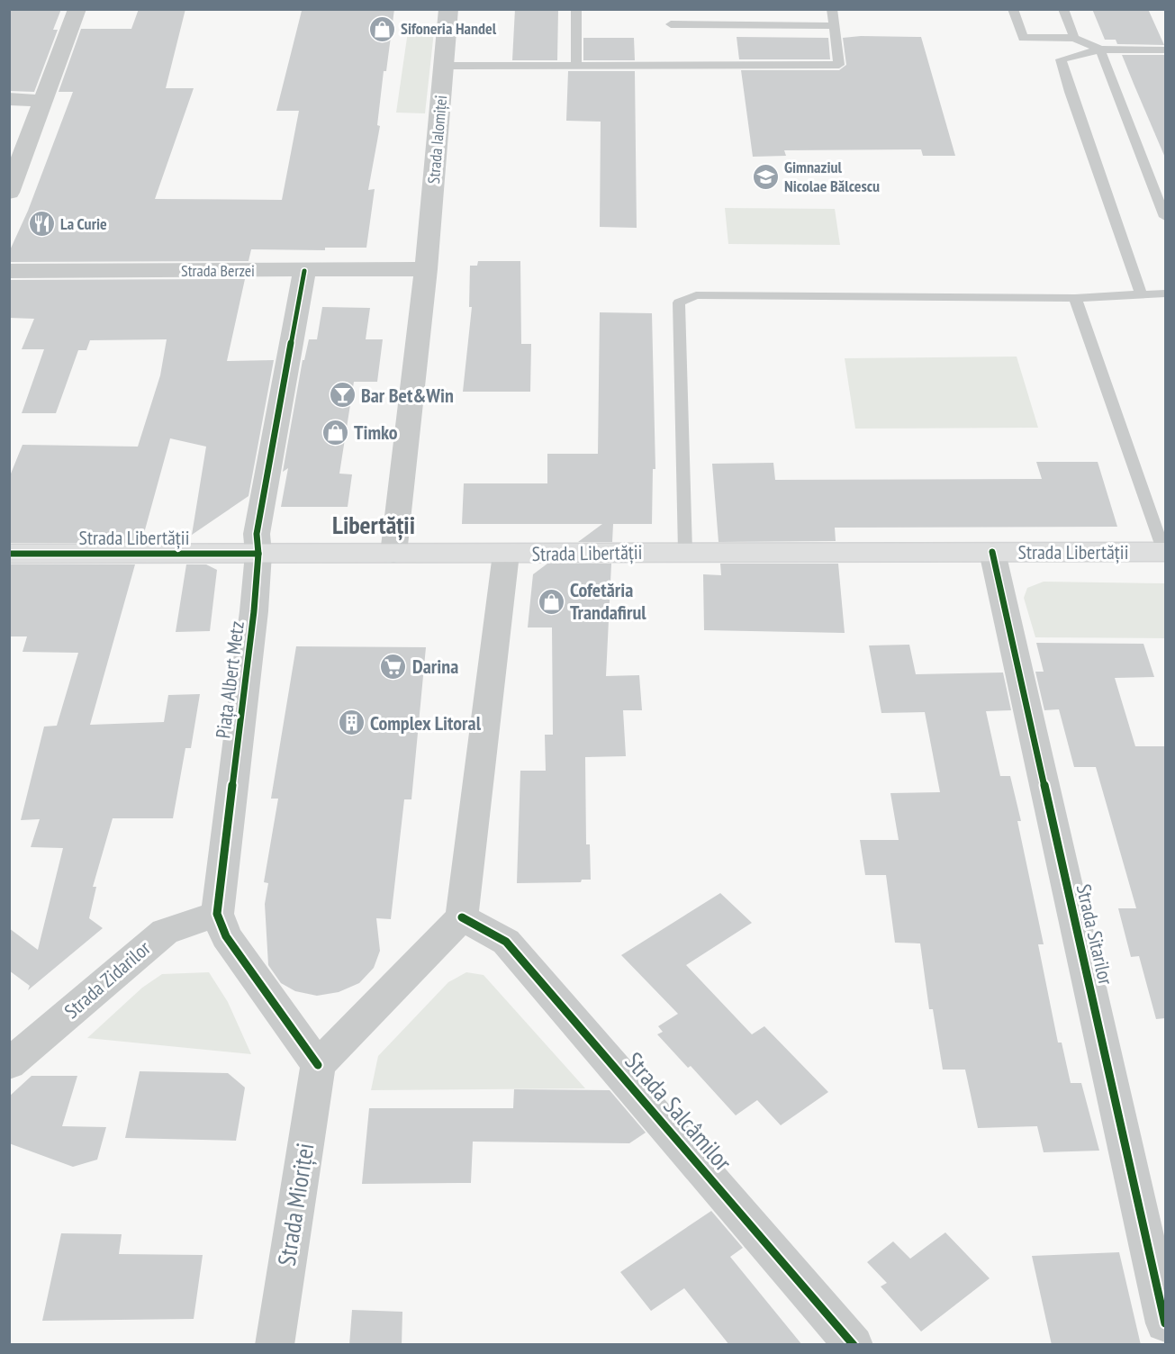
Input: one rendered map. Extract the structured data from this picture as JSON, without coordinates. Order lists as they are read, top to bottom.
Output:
{
  "streets": {
    "main road": ["Strada Libertății"],
    "street": [
      "Strada Ialomiței",
      "Strada Berzei",
      "Piața Albert Metz",
      "Strada Sitarilor",
      "Strada Zidarilor",
      "Strada Salcâmilor",
      "Strada Mioriței"
    ]
  },
  "crossings": [
    ["Strada Ialomiței", "Strada Berzei"],
    ["Strada Berzei", "Piața Albert Metz"],
    ["Strada Libertății", "Piața Albert Metz"],
    ["Strada Libertății", "Strada Sitarilor"],
    ["Piața Albert Metz", "Strada Zidarilor"],
    ["Piața Albert Metz", "Strada Mioriței"]
  ],
  "districts": ["Libertății"],
  "places": {
    "shop": ["Sifoneria Handel", "Timko", "Cofetăria Trandafirul"],
    "school or university": ["Gimnaziul Nicolae Bălcescu"],
    "restaurant": ["La Curie"],
    "bar": ["Bar Bet&Win"],
    "supermarket": ["Darina"],
    "building": ["Complex Litoral"]
  }
}
